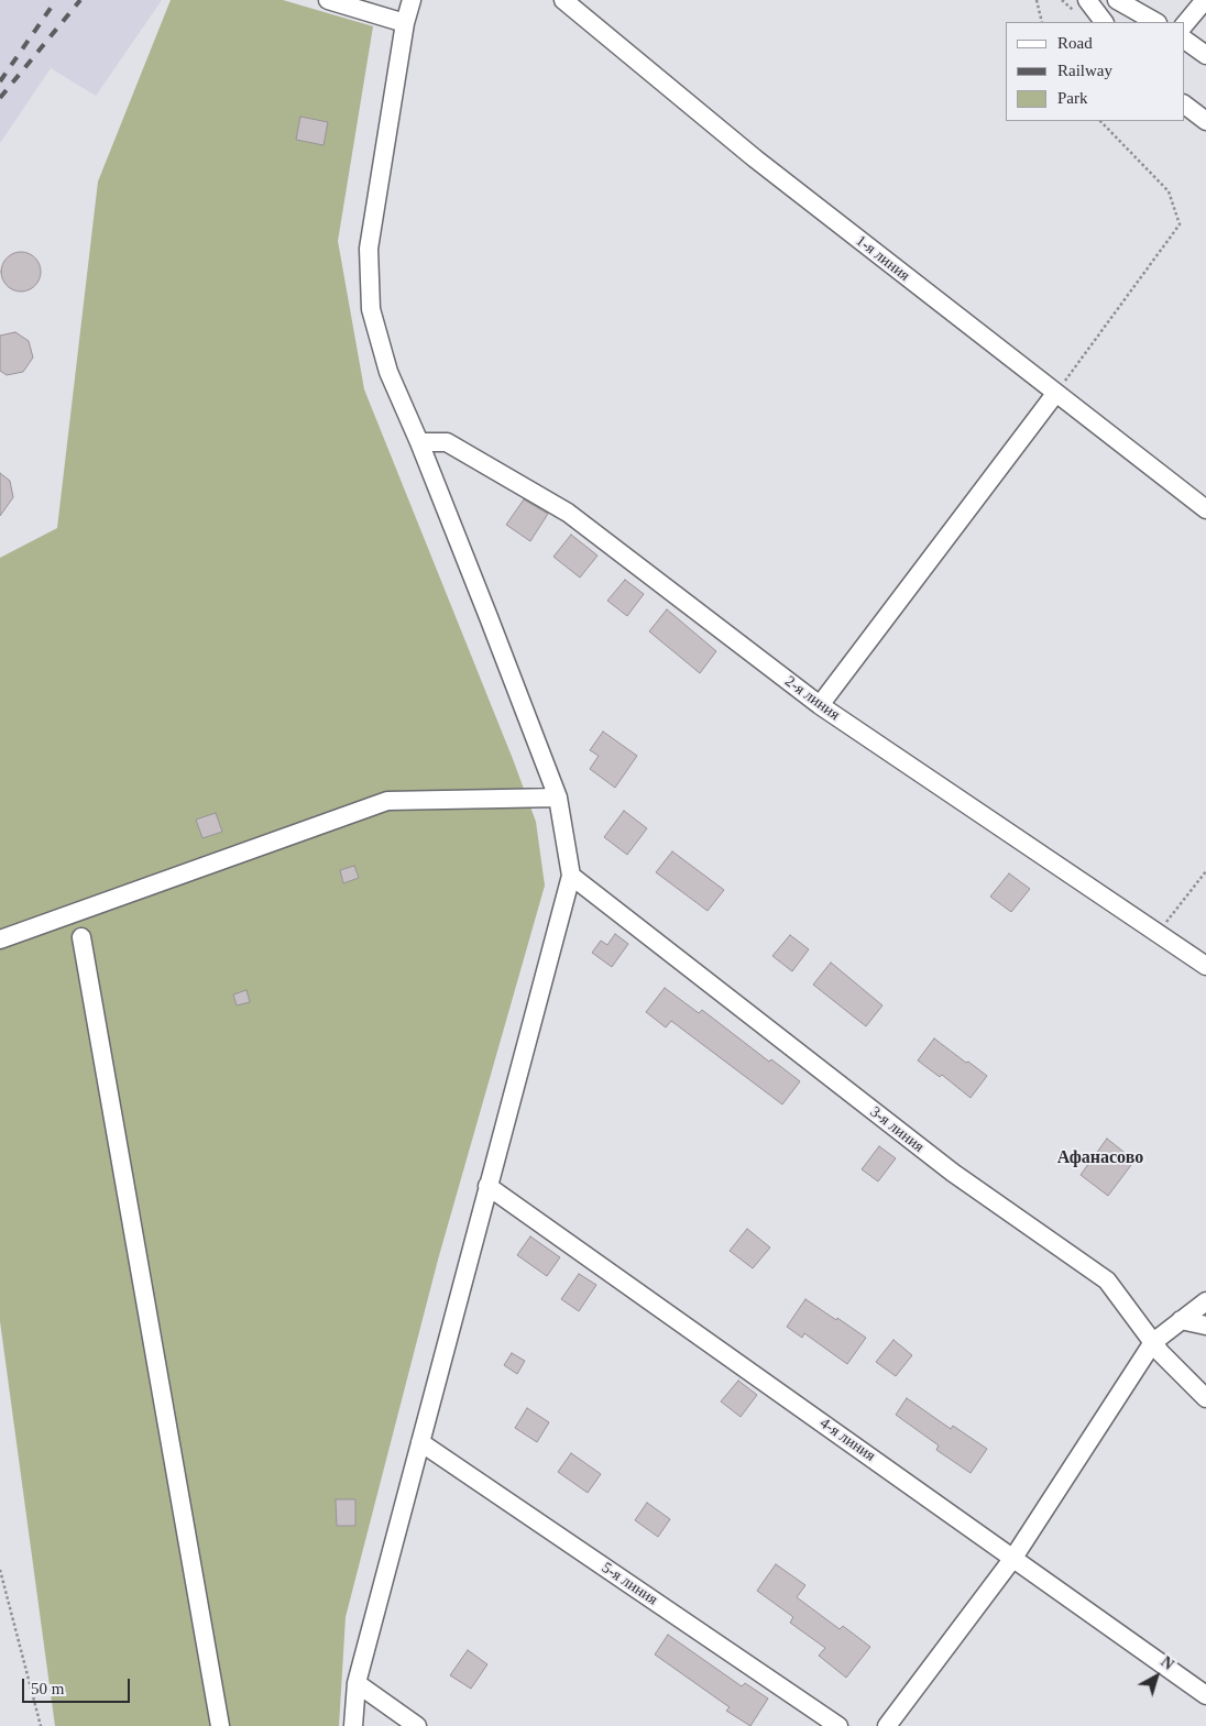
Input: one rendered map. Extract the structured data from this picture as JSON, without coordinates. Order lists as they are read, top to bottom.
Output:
{
  "streets": {
    "street": [
      "1-я линия",
      "2-я линия",
      "3-я линия",
      "4-я линия",
      "5-я линия"
    ]
  },
  "districts": ["Афанасово"],
  "legend": ["Road", "Railway", "Park"],
  "scale_bar": "50 m",
  "north": "top right"
}
